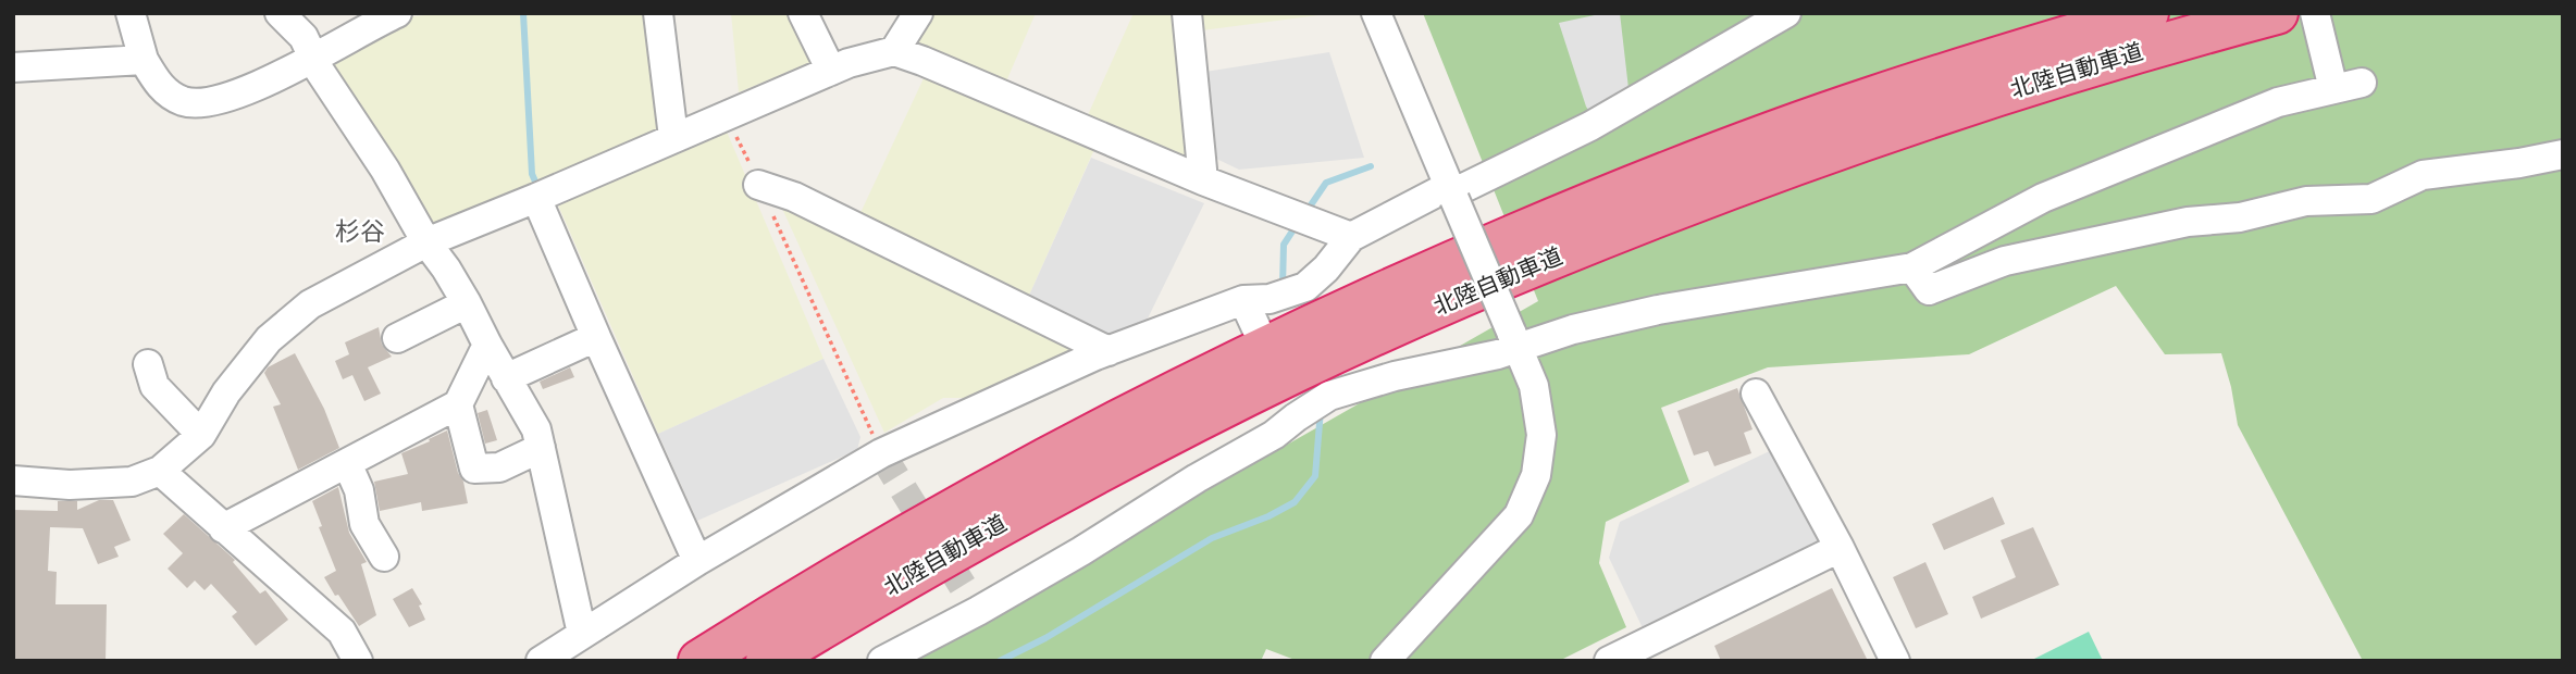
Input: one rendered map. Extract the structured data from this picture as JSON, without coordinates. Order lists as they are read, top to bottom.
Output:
{
  "streets": {
    "highway": ["北陸自動車道"]
  },
  "districts": ["杉谷"]
}
